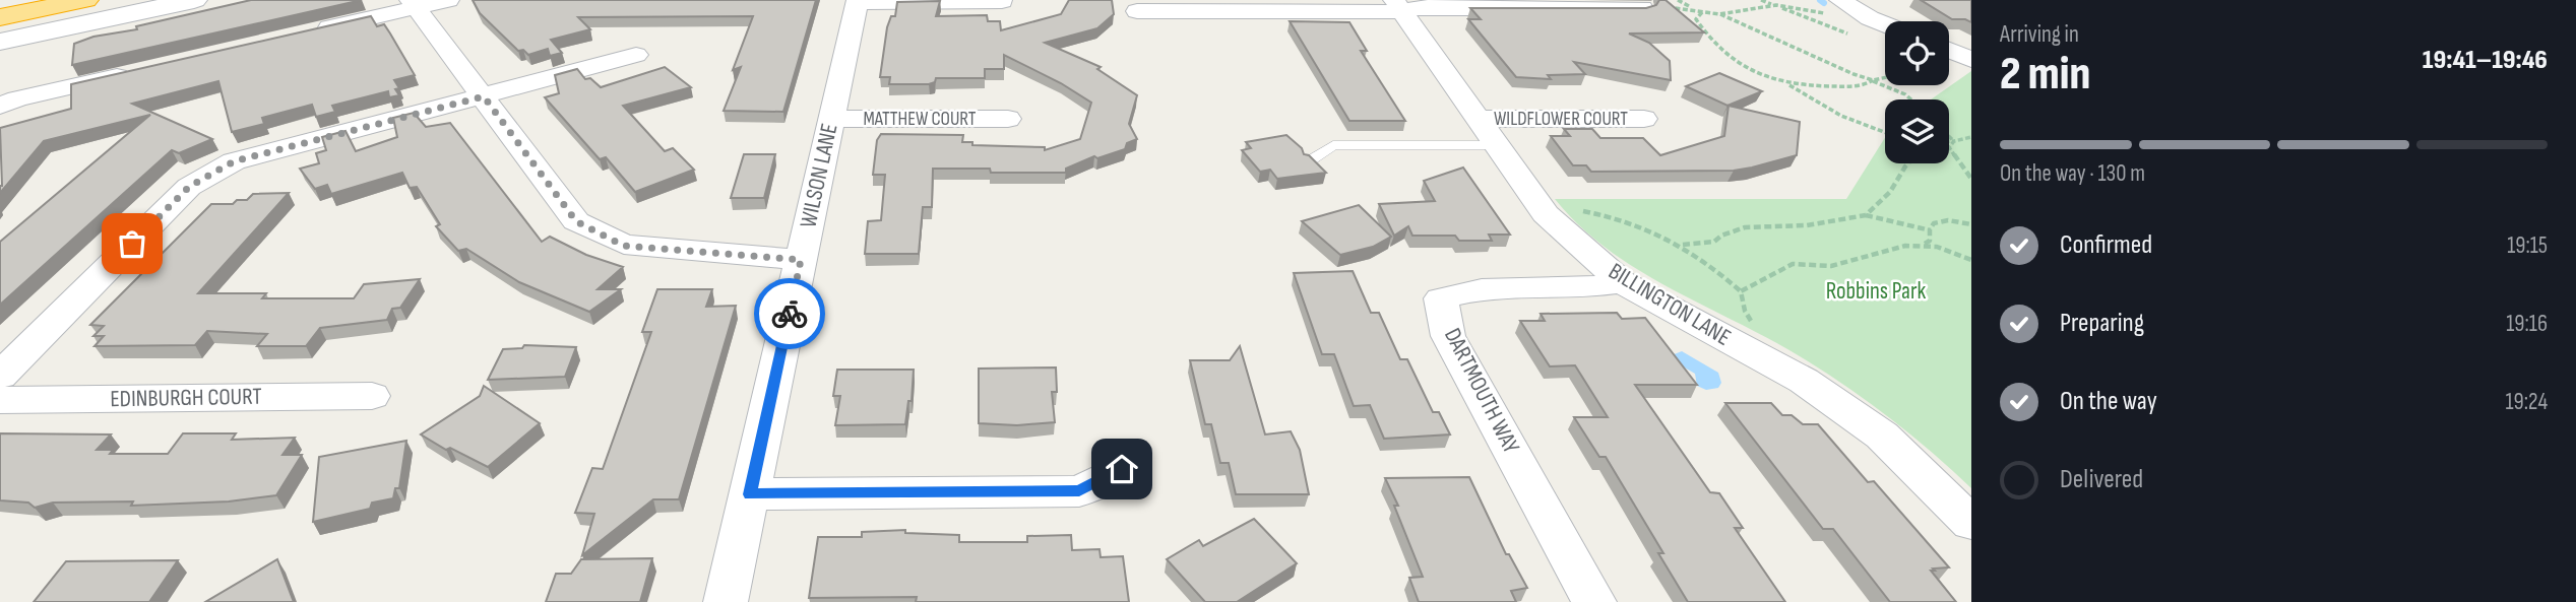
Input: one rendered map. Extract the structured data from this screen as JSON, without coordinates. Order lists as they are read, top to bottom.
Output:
{
  "streets": {
    "street": [
      "MATTHEW COURT",
      "WILDFLOWER COURT",
      "WILSON LANE",
      "BILLINGTON LANE",
      "DARTMOUTH WAY",
      "EDINBURGH COURT"
    ]
  },
  "crossings": [
    ["MATTHEW COURT", "WILSON LANE"],
    ["WILDFLOWER COURT", "BILLINGTON LANE"],
    ["BILLINGTON LANE", "DARTMOUTH WAY"]
  ],
  "parks": ["Robbins Park"],
  "page": {
    "heading": ["2 min", "Arriving in", "19:41–19:46"],
    "bar": "On the way · 130 m",
    "list": [
      ["Confirmed", "19:15"],
      ["Preparing", "19:16"],
      ["On the way", "19:24"],
      "Delivered"
    ]
  }
}
